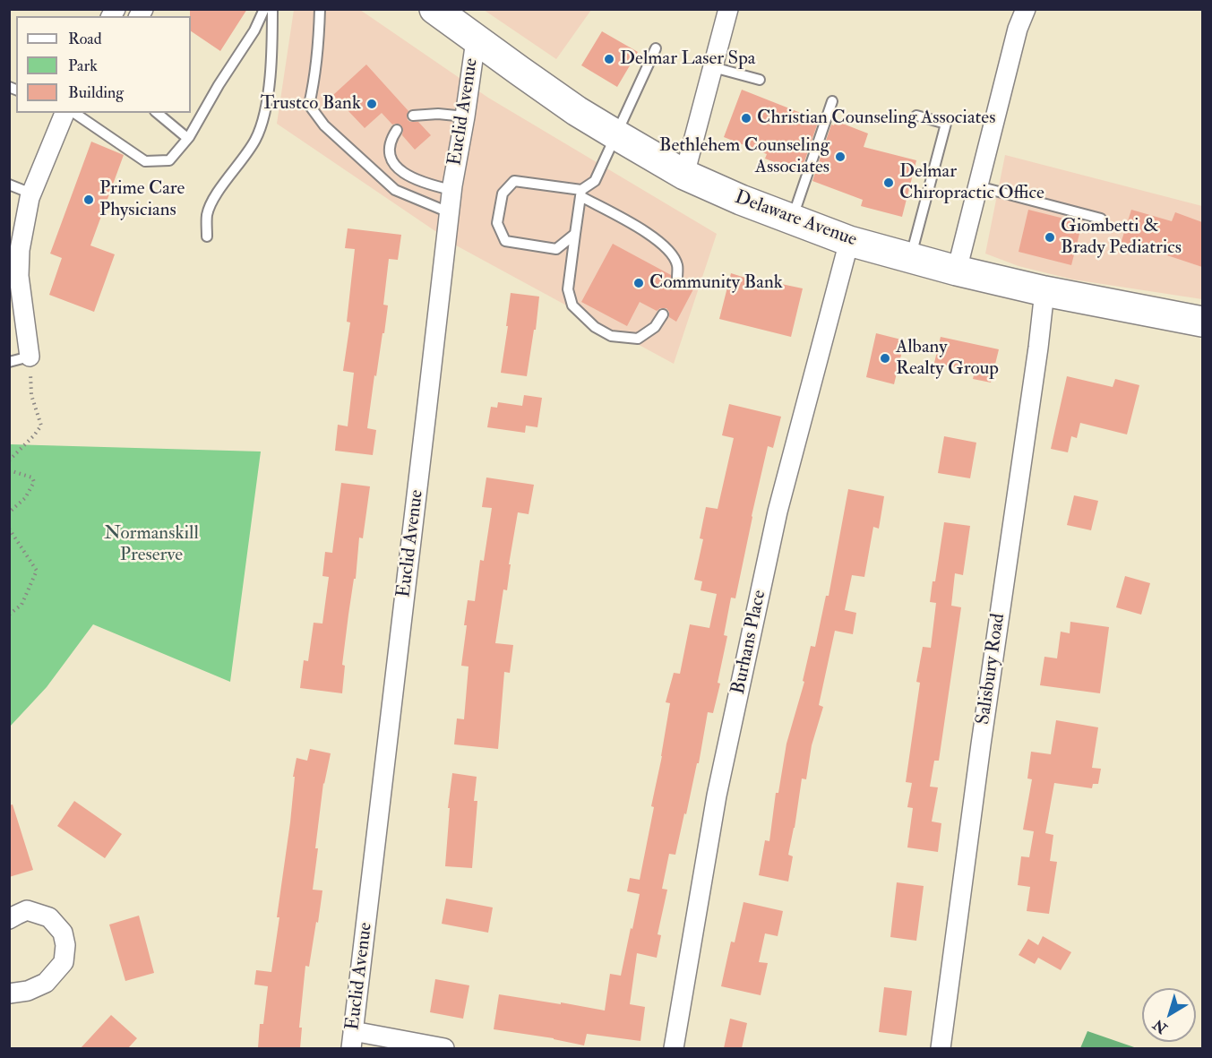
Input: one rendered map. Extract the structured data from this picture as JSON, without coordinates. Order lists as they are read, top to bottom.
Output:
{
  "streets": {
    "main road": ["Delaware Avenue"],
    "street": ["Euclid Avenue", "Burhans Place", "Salisbury Road"]
  },
  "crossings": [
    ["Euclid Avenue", "Delaware Avenue"],
    ["Delaware Avenue", "Burhans Place"],
    ["Delaware Avenue", "Salisbury Road"]
  ],
  "parks": ["Normanskill Preserve"],
  "places": [
    "Delmar Laser Spa",
    "Trustco Bank",
    "Christian Counseling Associates",
    "Bethlehem Counseling Associates",
    "Delmar Chiropractic Office",
    "Prime Care Physicians",
    "Giombetti & Brady Pediatrics",
    "Community Bank",
    "Albany Realty Group"
  ],
  "legend": ["Road", "Park", "Building"],
  "north": "bottom left"
}
